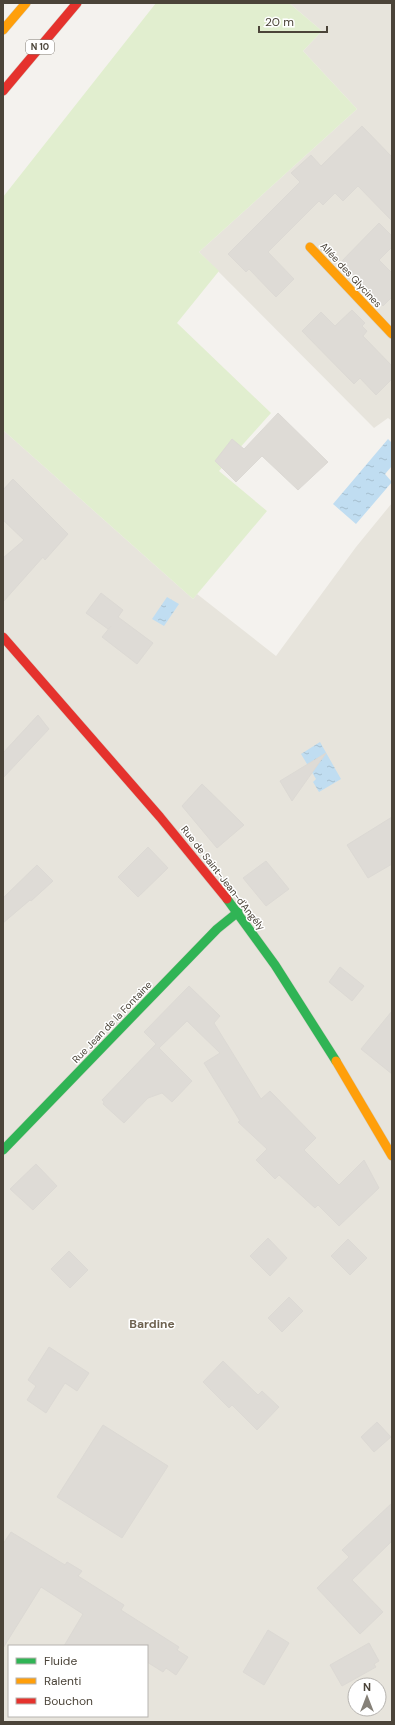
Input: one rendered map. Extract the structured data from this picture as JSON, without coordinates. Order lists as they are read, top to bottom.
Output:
{
  "streets": {
    "main road": [
      "N 10",
      "Allée des Glycines",
      "Rue de Saint-Jean-d'Angély",
      "Rue Jean de la Fontaine"
    ]
  },
  "crossings": [
    ["Rue de Saint-Jean-d'Angély", "Rue Jean de la Fontaine"]
  ],
  "districts": ["Bardine"],
  "legend": ["Fluide", "Ralenti", "Bouchon"],
  "scale_bar": "20 m",
  "north": "top"
}
